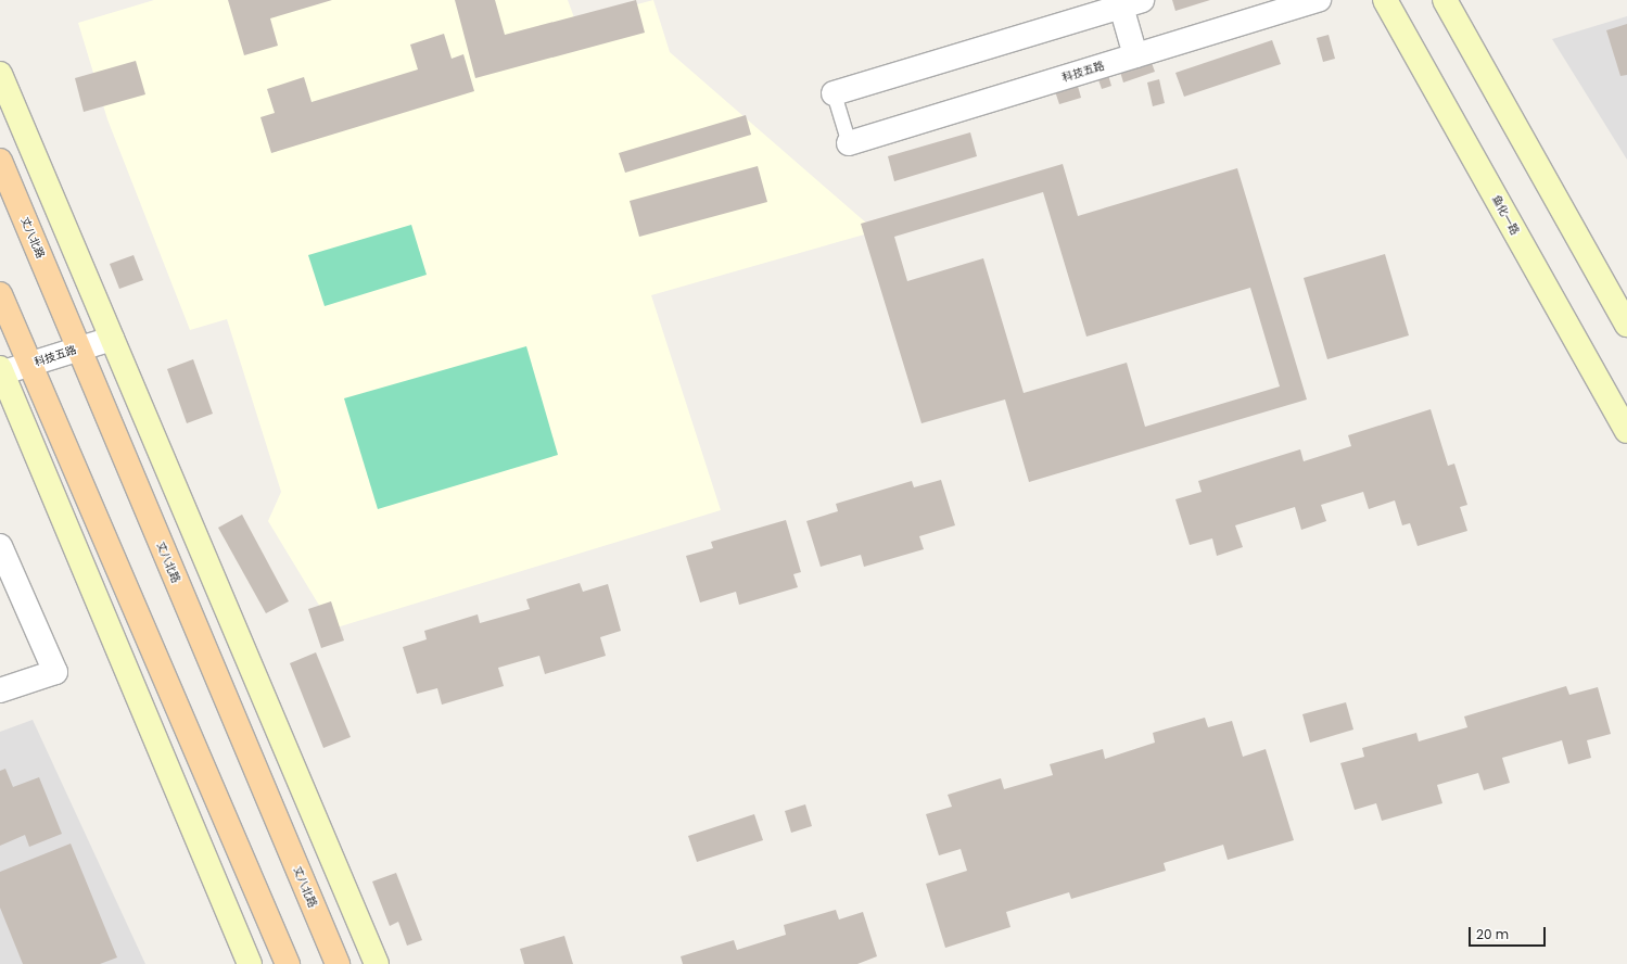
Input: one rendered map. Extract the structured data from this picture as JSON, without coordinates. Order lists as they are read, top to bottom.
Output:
{
  "streets": {
    "main road": ["鱼化一路", "丈八北路"],
    "street": ["科技五路"]
  },
  "crossings": [
    ["科技五路", "丈八北路"]
  ],
  "scale_bar": "20 m"
}
